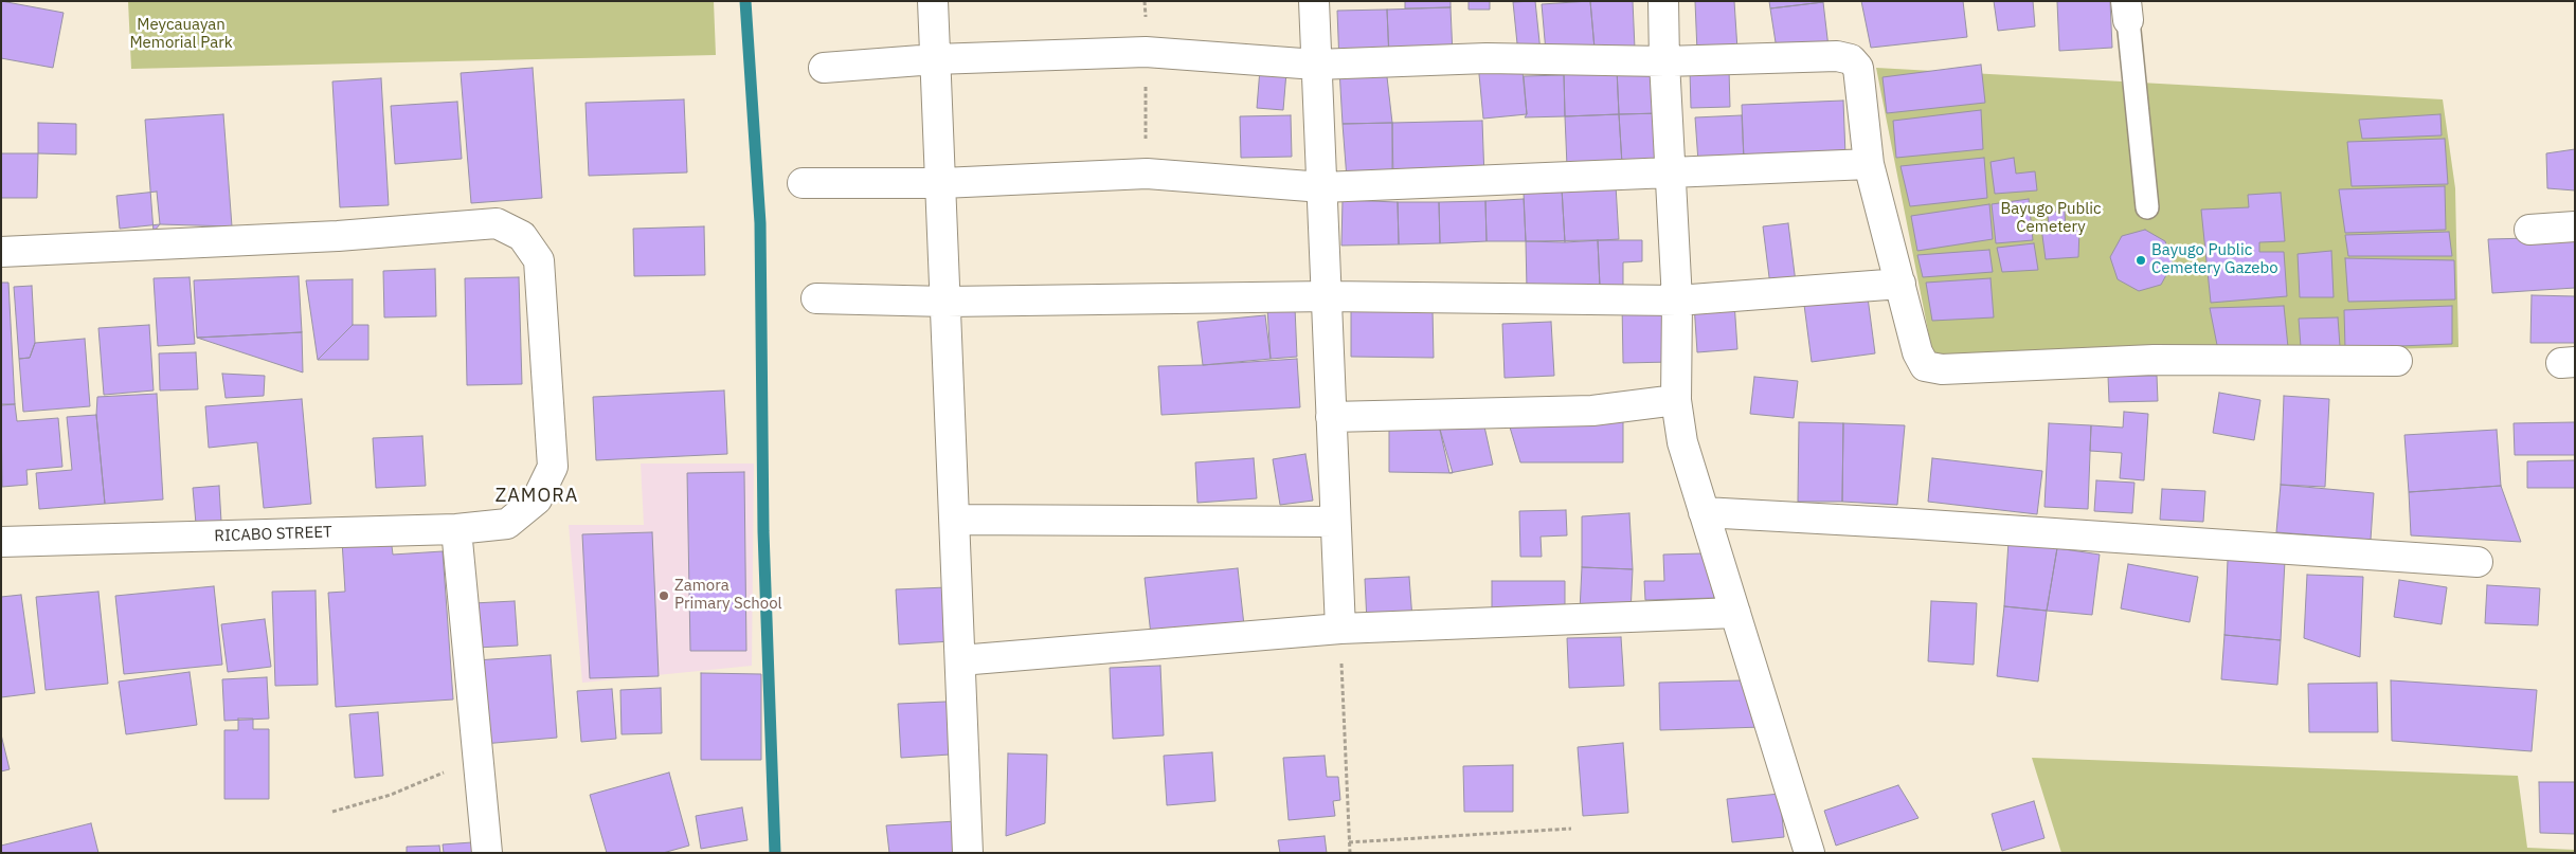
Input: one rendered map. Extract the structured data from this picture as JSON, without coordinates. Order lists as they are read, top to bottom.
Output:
{
  "streets": {
    "street": ["RICABO STREET"]
  },
  "districts": ["ZAMORA"],
  "parks": ["Meycauayan Memorial Park", "Bayugo Public Cemetery"],
  "places": ["Bayugo Public Cemetery Gazebo", "Zamora Primary School"]
}
